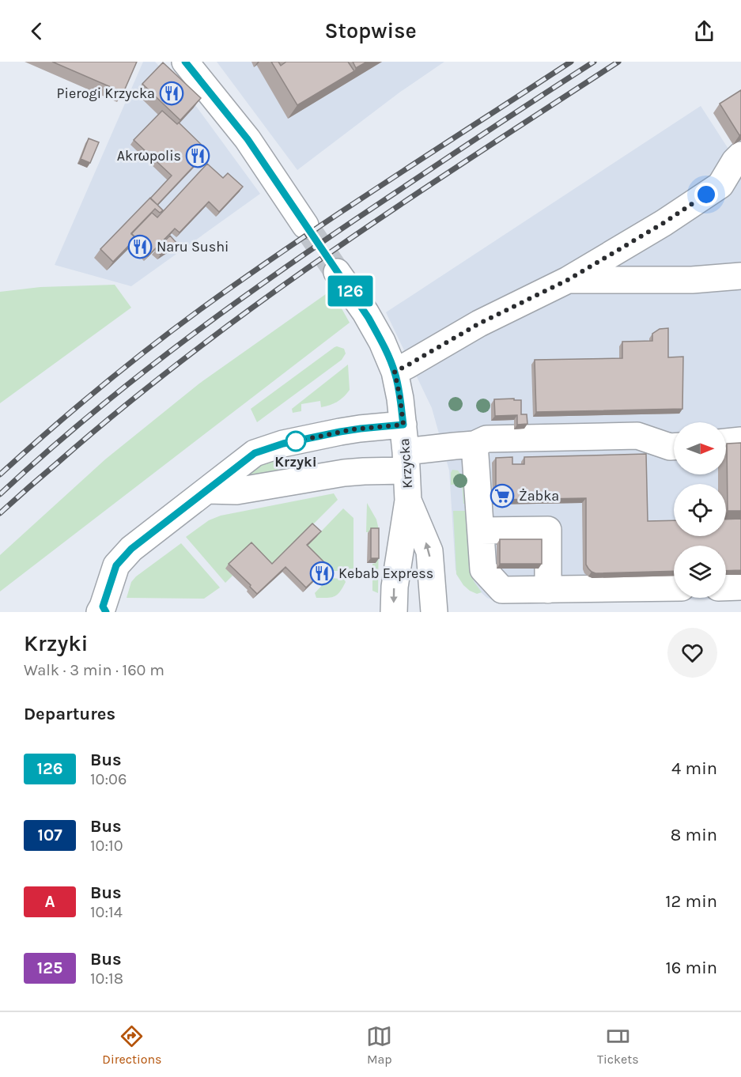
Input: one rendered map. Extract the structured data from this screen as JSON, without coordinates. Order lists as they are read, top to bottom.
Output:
{
  "streets": {
    "street": ["Krzycka"]
  },
  "places": {
    "restaurant": [
      "Pierogi Krzycka",
      "Akrωpolis",
      "Naru Sushi",
      "Kebab Express"
    ],
    "other": ["Krzyki"],
    "supermarket": ["Żabka"]
  },
  "lines": ["bus line 126"],
  "north": "right",
  "page": {
    "header": "Stopwise",
    "on_map": "126",
    "heading": [
      ["Krzyki", "Walk · 3 min · 160 m"],
      "Departures"
    ],
    "list": [
      {
        "mark": "126",
        "name": "Bus",
        "note": "10:06",
        "value": "4 min"
      },
      {
        "mark": "107",
        "name": "Bus",
        "note": "10:10",
        "value": "8 min"
      },
      {
        "mark": "A",
        "name": "Bus",
        "note": "10:14",
        "value": "12 min"
      },
      {
        "mark": "125",
        "name": "Bus",
        "note": "10:18",
        "value": "16 min"
      }
    ],
    "tabs": ["Directions", "Map", "Tickets"]
  }
}
